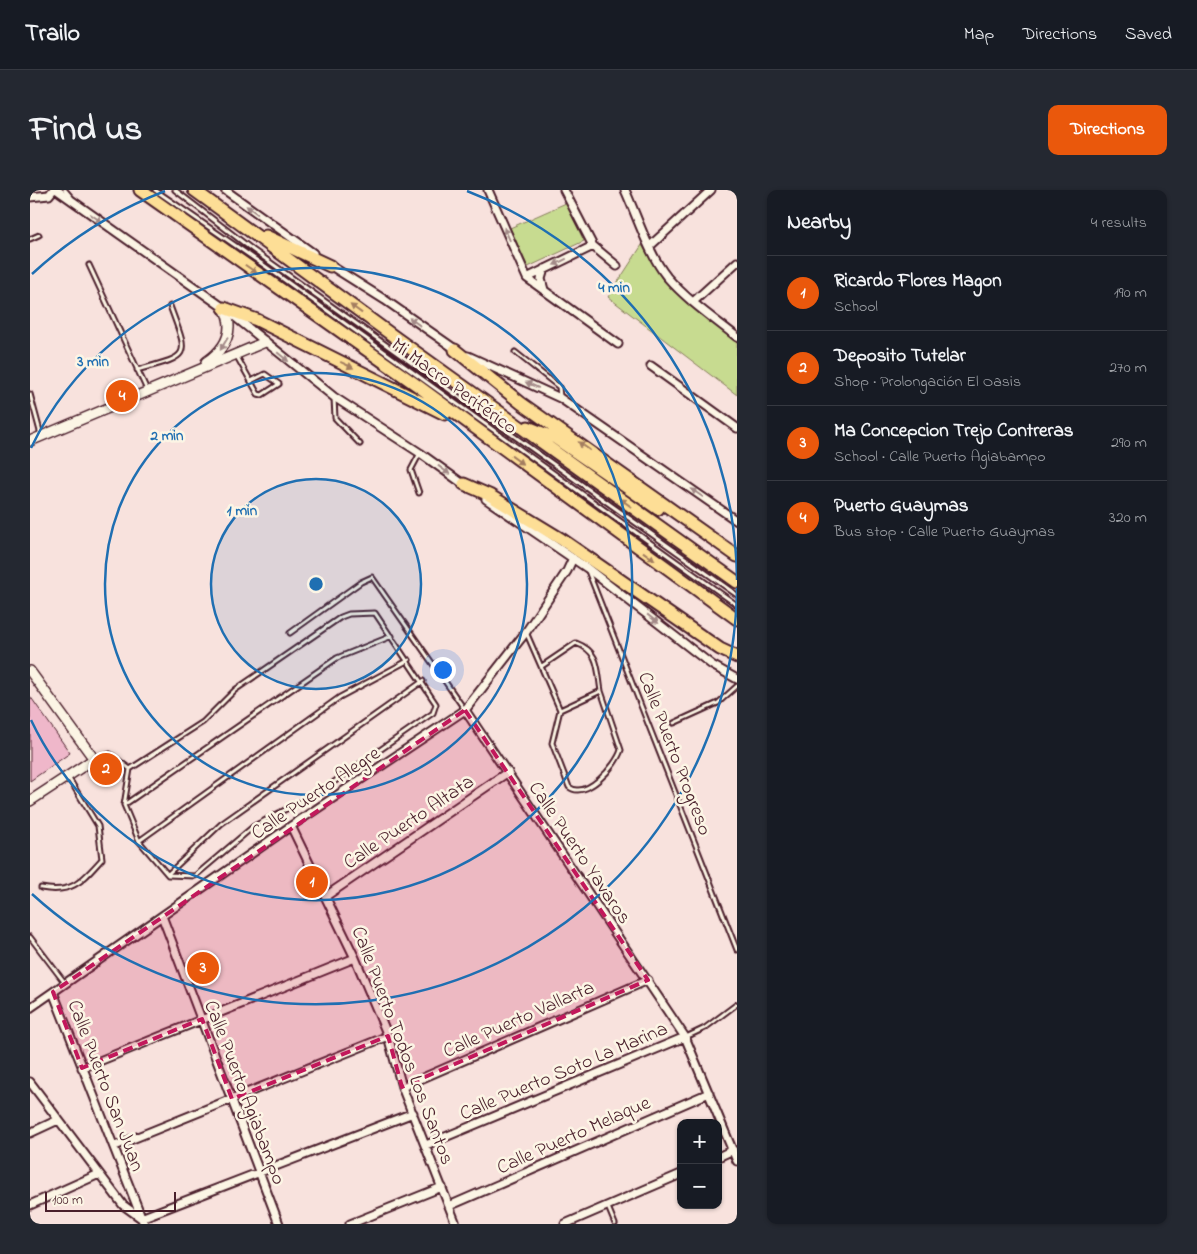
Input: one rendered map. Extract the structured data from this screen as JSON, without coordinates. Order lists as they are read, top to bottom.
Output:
{
  "streets": {
    "street": [
      "Calle Puerto Alegre",
      "Calle Puerto Altata",
      "Calle Puerto Yavaros",
      "Calle Puerto Vallarta",
      "Calle Puerto Todos Los Santos",
      "Calle Puerto Soto La Marina",
      "Calle Puerto San Juan",
      "Calle Puerto Agiabampo",
      "Calle Puerto Melaque"
    ],
    "lane": ["Mi Macro Periférico", "Calle Puerto Progreso"]
  },
  "crossings": [
    ["Calle Puerto Alegre", "Calle Puerto Yavaros"],
    ["Calle Puerto Alegre", "Calle Puerto Todos Los Santos"],
    ["Calle Puerto Alegre", "Calle Puerto San Juan"],
    ["Calle Puerto Alegre", "Calle Puerto Agiabampo"],
    ["Calle Puerto Altata", "Calle Puerto Yavaros"],
    ["Calle Puerto Altata", "Calle Puerto Todos Los Santos"],
    ["Calle Puerto Yavaros", "Calle Puerto Vallarta"],
    ["Calle Puerto Yavaros", "Calle Puerto Soto La Marina"],
    ["Calle Puerto Yavaros", "Calle Puerto Melaque"],
    ["Calle Puerto Vallarta", "Calle Puerto Todos Los Santos"],
    ["Calle Puerto Todos Los Santos", "Calle Puerto Soto La Marina"],
    ["Calle Puerto Todos Los Santos", "Calle Puerto Melaque"]
  ],
  "scale_bar": "100 m",
  "page": {
    "header": "Trailo",
    "nav": ["Map", "Directions", "Saved"],
    "title": "Find us",
    "buttons": "Directions",
    "heading": ["Nearby", "4 results"],
    "list": [
      {
        "mark": "1",
        "name": "Ricardo Flores Magon",
        "note": "School",
        "value": "190 m"
      },
      {
        "mark": "2",
        "name": "Deposito Tutelar",
        "note": "Shop · Prolongación El Oasis",
        "value": "270 m"
      },
      {
        "mark": "3",
        "name": "Ma Concepcion Trejo Contreras",
        "note": "School · Calle Puerto Agiabampo",
        "value": "290 m"
      },
      {
        "mark": "4",
        "name": "Puerto Guaymas",
        "note": "Bus stop · Calle Puerto Guaymas",
        "value": "320 m"
      }
    ],
    "pins": [
      "4",
      "2",
      "1",
      "3"
    ],
    "map_buttons": ["+", "−"],
    "scale": "100 m"
  },
  "rings": [
    "4 min",
    "3 min",
    "2 min",
    "1 min"
  ]
}
